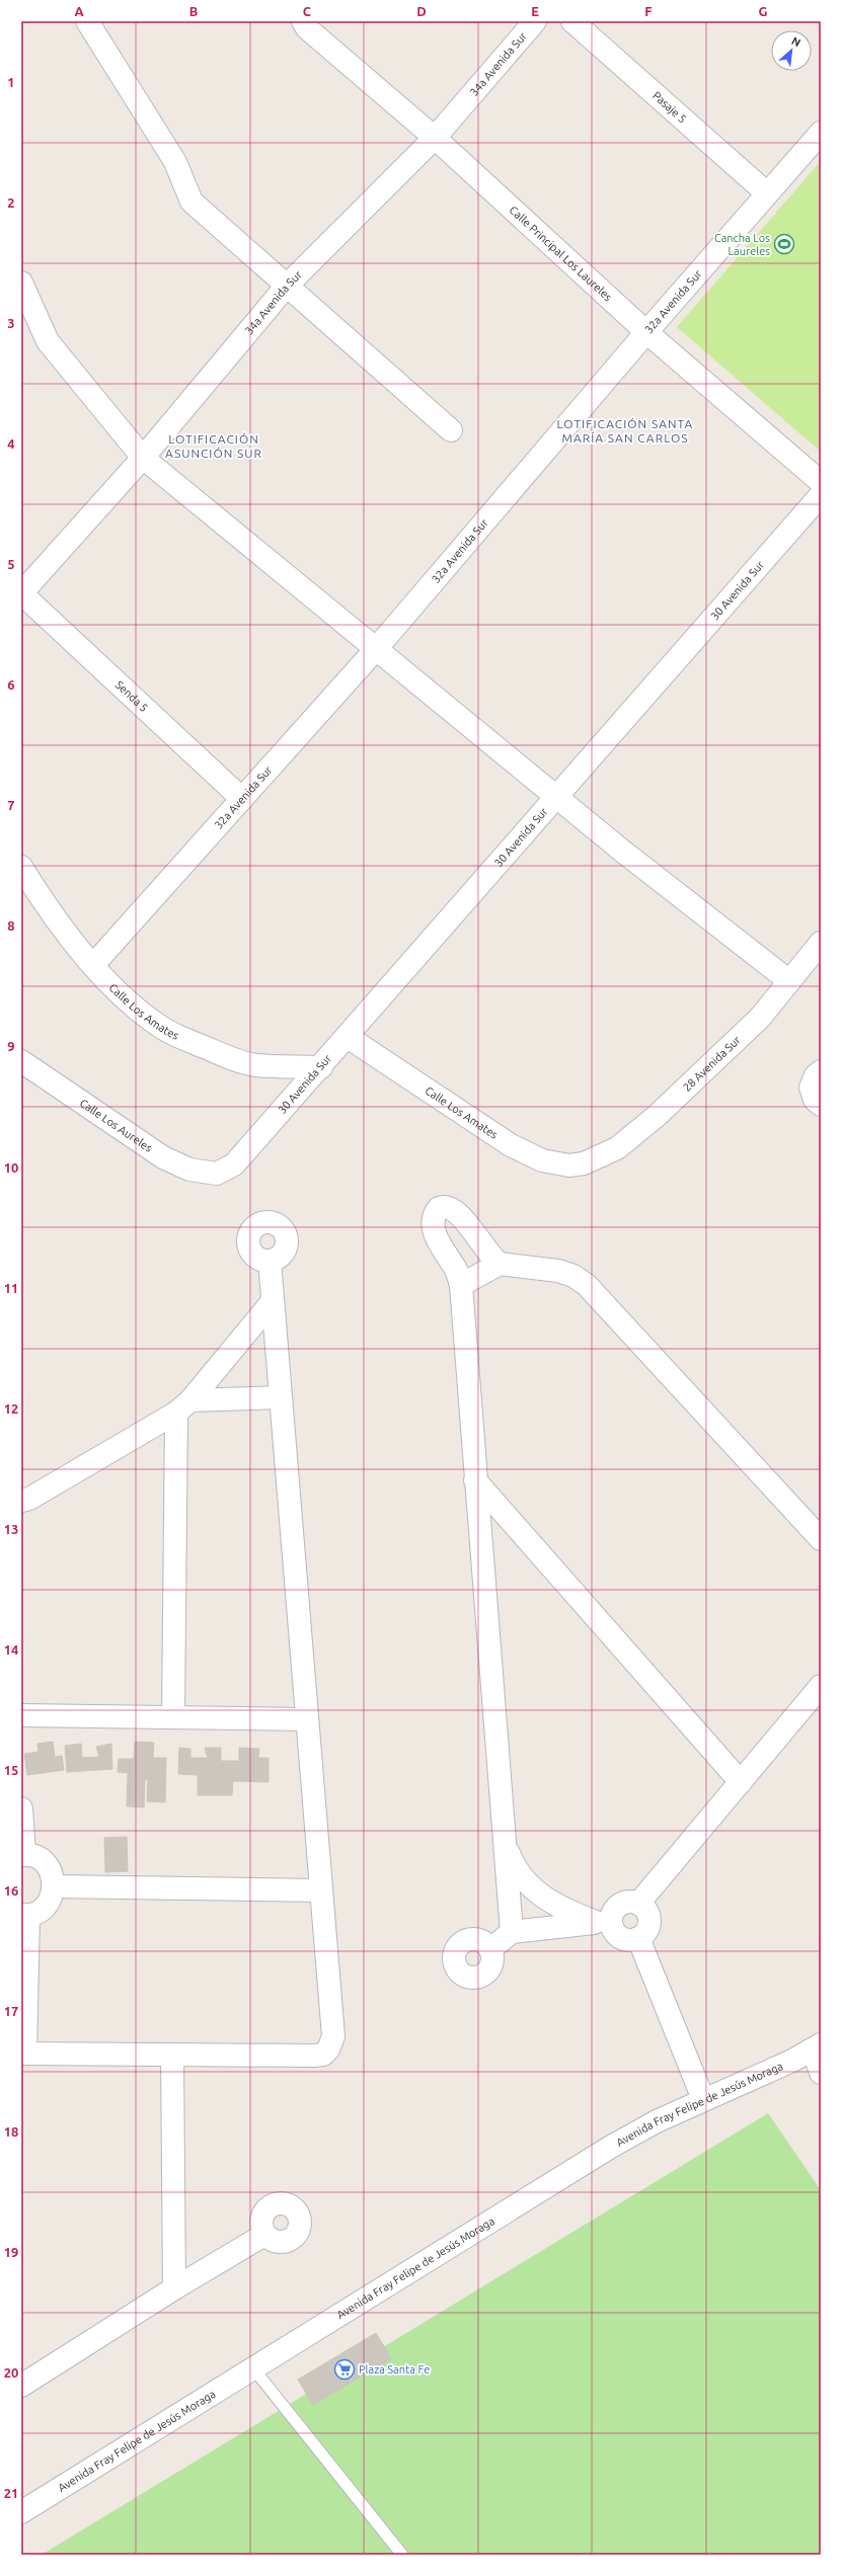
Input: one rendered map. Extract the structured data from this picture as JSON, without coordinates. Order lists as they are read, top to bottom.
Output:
{
  "streets": {
    "street": [
      "34a Avenida Sur",
      "Pasaje 5",
      "Calle Principal Los Laureles",
      "32a Avenida Sur",
      "30 Avenida Sur",
      "Senda 5",
      "Calle Los Amates",
      "28 Avenida Sur",
      "Calle Los Aureles",
      "Avenida Fray Felipe de Jesús Moraga"
    ]
  },
  "crossings": [
    ["34a Avenida Sur", "Calle Principal Los Laureles"],
    ["34a Avenida Sur", "Senda 5"],
    ["Pasaje 5", "32a Avenida Sur"],
    ["Calle Principal Los Laureles", "32a Avenida Sur"],
    ["32a Avenida Sur", "Senda 5"],
    ["32a Avenida Sur", "Calle Los Amates"],
    ["30 Avenida Sur", "Calle Los Amates"],
    ["30 Avenida Sur", "Calle Los Aureles"],
    ["Calle Los Amates", "28 Avenida Sur"]
  ],
  "districts": ["LOTIFICACIÓN SANTA MARÍA SAN CARLOS", "LOTIFICACIÓN ASUNCIÓN SUR"],
  "places": {
    "sports": ["Cancha Los Laureles"],
    "supermarket": ["Plaza Santa Fe"]
  },
  "north": "top right",
  "grid": {
    "columns": [
      "A",
      "B",
      "C",
      "D",
      "E",
      "F",
      "G"
    ],
    "rows": [
      "1",
      "2",
      "3",
      "4",
      "5",
      "6",
      "7",
      "8",
      "9",
      "10",
      "11",
      "12",
      "13",
      "14",
      "15",
      "16",
      "17",
      "18",
      "19",
      "20",
      "21"
    ]
  }
}
